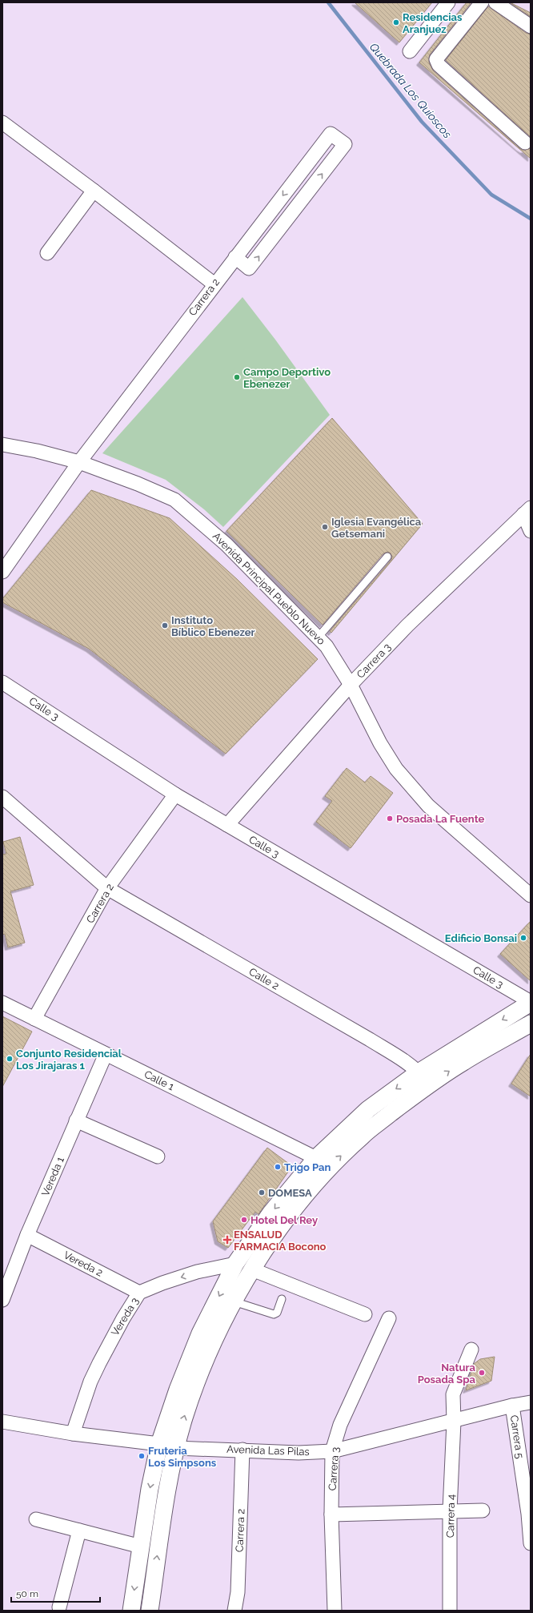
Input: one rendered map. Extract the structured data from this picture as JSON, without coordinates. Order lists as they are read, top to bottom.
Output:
{
  "streets": {
    "street": [
      "Carrera 2",
      "Avenida Principal Pueblo Nuevo",
      "Carrera 3",
      "Calle 3",
      "Calle 2",
      "Calle 1",
      "Vereda 1",
      "Vereda 2",
      "Vereda 3",
      "Carrera 5",
      "Avenida Las Pilas",
      "Carrera 4"
    ]
  },
  "crossings": [
    ["Carrera 2", "Avenida Principal Pueblo Nuevo"],
    ["Carrera 2", "Calle 3"],
    ["Carrera 2", "Calle 2"],
    ["Carrera 2", "Calle 1"],
    ["Carrera 2", "Avenida Las Pilas"],
    ["Avenida Principal Pueblo Nuevo", "Carrera 3"],
    ["Carrera 3", "Calle 3"],
    ["Carrera 3", "Avenida Las Pilas"],
    ["Calle 1", "Vereda 1"],
    ["Vereda 1", "Vereda 2"],
    ["Vereda 2", "Vereda 3"],
    ["Vereda 3", "Avenida Las Pilas"],
    ["Carrera 5", "Avenida Las Pilas"],
    ["Avenida Las Pilas", "Carrera 4"]
  ],
  "one_way": ["Vereda 3"],
  "water": ["Quebrada Los Quioscos"],
  "places": {
    "other": [
      "Residencias Aranjuez",
      "Campo Deportivo Ebenezer",
      "Iglesia Evangélica Getsemani",
      "Instituto Bíblico Ebenezer",
      "Posada La Fuente",
      "Edificio Bonsai",
      "Conjunto Residencial Los Jirajaras 1",
      "Trigo Pan",
      "DOMESA",
      "Hotel Del Rey",
      "Natura Posada Spa",
      "Fruteria Los Simpsons"
    ],
    "health": ["ENSALUD FARMACIA Bocono"]
  },
  "scale_bar": "50 m"
}
